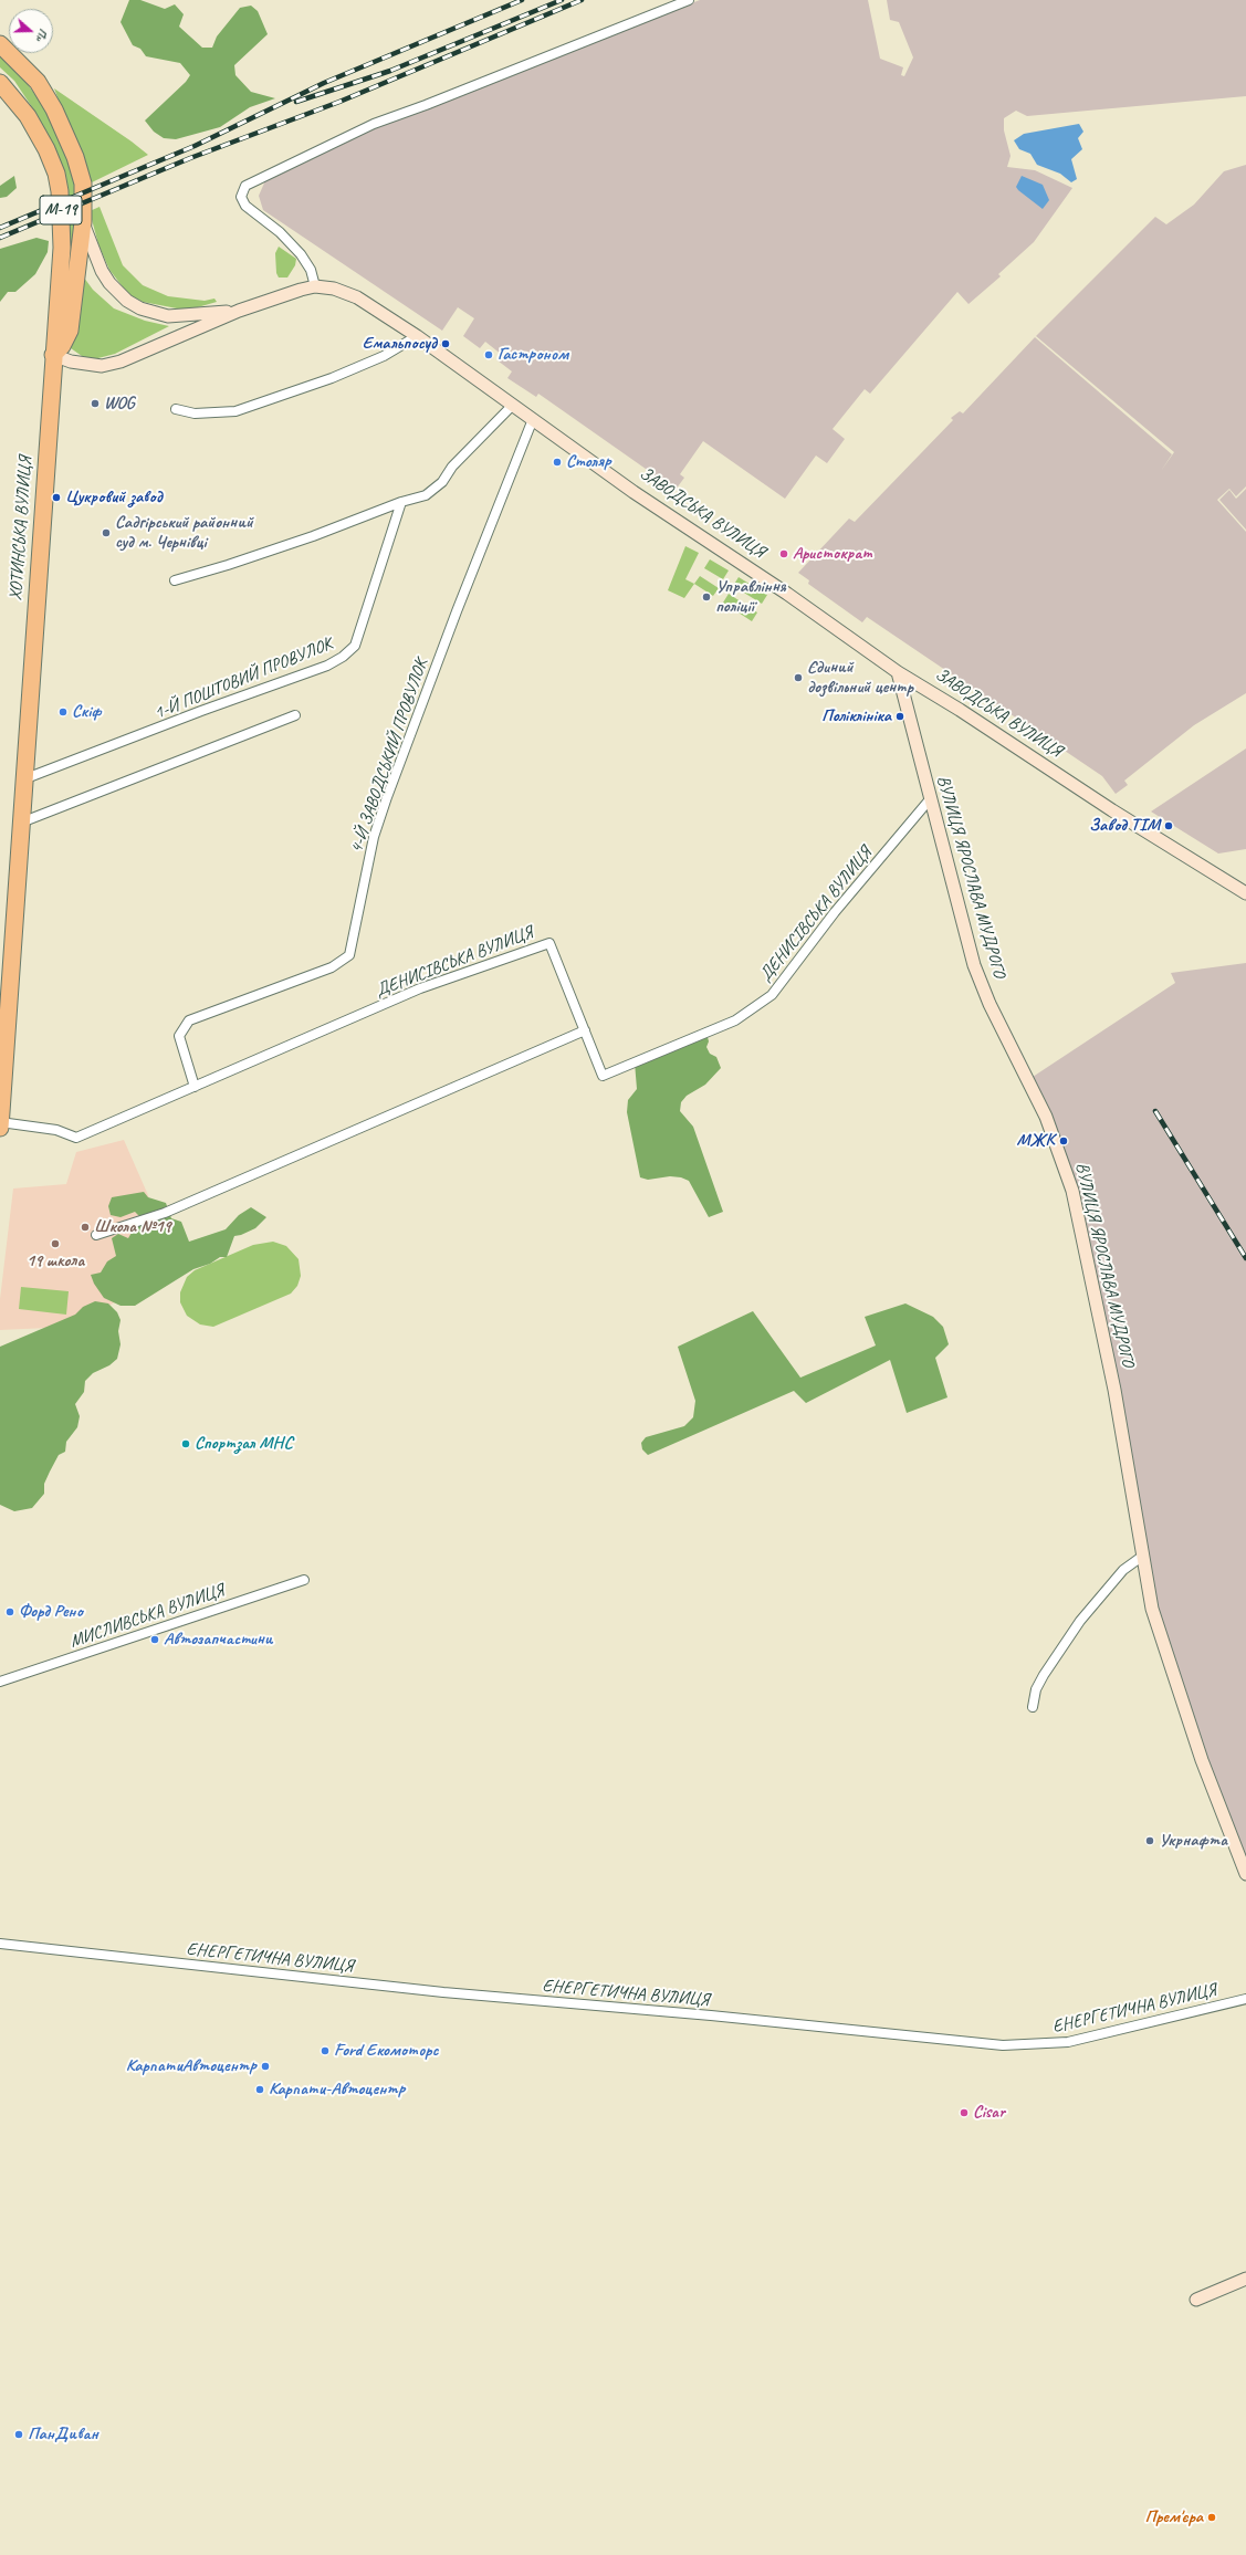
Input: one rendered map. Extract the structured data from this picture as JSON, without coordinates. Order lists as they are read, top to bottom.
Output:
{
  "streets": {
    "highway": ["М-19", "ЗАВОДСЬКА ВУЛИЦЯ", "ХОТИНСЬКА ВУЛИЦЯ"],
    "main road": ["ВУЛИЦЯ ЯРОСЛАВА МУДРОГО"],
    "street": [
      "1-Й ПОШТОВИЙ ПРОВУЛОК",
      "4-Й ЗАВОДСЬКИЙ ПРОВУЛОК",
      "ДЕНИСІВСЬКА ВУЛИЦЯ",
      "МИСЛИВСЬКА ВУЛИЦЯ",
      "ЕНЕРГЕТИЧНА ВУЛИЦЯ"
    ]
  },
  "crossings": [
    ["М-19", "ЗАВОДСЬКА ВУЛИЦЯ"],
    ["М-19", "ХОТИНСЬКА ВУЛИЦЯ"],
    ["ЗАВОДСЬКА ВУЛИЦЯ", "ХОТИНСЬКА ВУЛИЦЯ"],
    ["ЗАВОДСЬКА ВУЛИЦЯ", "4-Й ЗАВОДСЬКИЙ ПРОВУЛОК"],
    ["ЗАВОДСЬКА ВУЛИЦЯ", "ВУЛИЦЯ ЯРОСЛАВА МУДРОГО"],
    ["ХОТИНСЬКА ВУЛИЦЯ", "1-Й ПОШТОВИЙ ПРОВУЛОК"],
    ["ХОТИНСЬКА ВУЛИЦЯ", "ДЕНИСІВСЬКА ВУЛИЦЯ"],
    ["4-Й ЗАВОДСЬКИЙ ПРОВУЛОК", "ДЕНИСІВСЬКА ВУЛИЦЯ"],
    ["ВУЛИЦЯ ЯРОСЛАВА МУДРОГО", "ДЕНИСІВСЬКА ВУЛИЦЯ"]
  ],
  "places": [
    "Емальпосуд",
    "Гастроном",
    "WOG",
    "Столяр",
    "Цукровий завод",
    "Садгірський районний суд м. Чернівці",
    "Аристократ",
    "Управління поліції",
    "Єдиний дозвільний центр",
    "Скіф",
    "Поліклініка",
    "Завод ТІМ",
    "МЖК",
    "Школа №19",
    "19 школа",
    "Спортзал МНС",
    "Форд Рено",
    "Автозапчастини",
    "Укрнафта",
    "Ford Екомоторс",
    "КарпатиАвтоцентр",
    "Карпати-Автоцентр",
    "Cisar",
    "ПанДиван",
    "Прем'єра"
  ],
  "north": "right"
}
